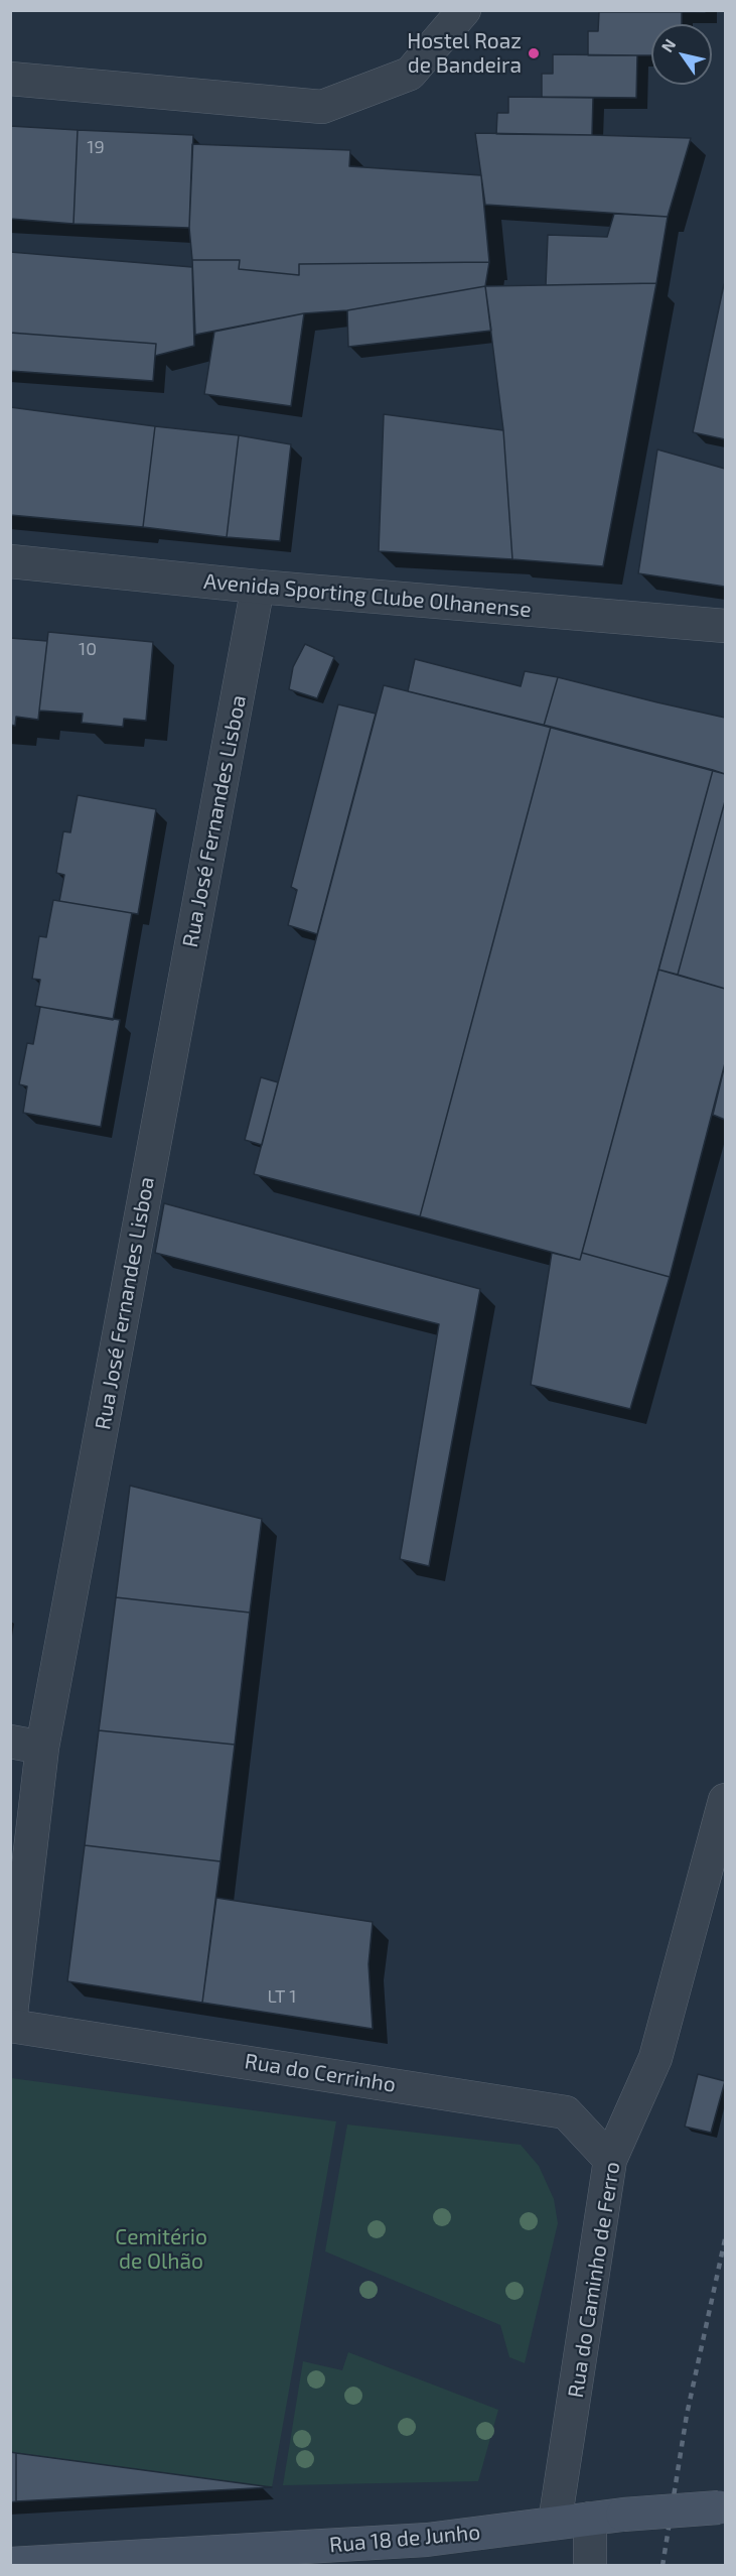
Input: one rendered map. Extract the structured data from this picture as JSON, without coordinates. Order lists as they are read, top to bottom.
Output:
{
  "streets": {
    "main road": ["Rua 18 de Junho"],
    "street": [
      "Avenida Sporting Clube Olhanense",
      "Rua José Fernandes Lisboa",
      "Rua do Cerrinho",
      "Rua do Caminho de Ferro"
    ]
  },
  "crossings": [
    ["Avenida Sporting Clube Olhanense", "Rua José Fernandes Lisboa"],
    ["Rua José Fernandes Lisboa", "Rua do Cerrinho"],
    ["Rua do Cerrinho", "Rua do Caminho de Ferro"],
    ["Rua do Caminho de Ferro", "Rua 18 de Junho"]
  ],
  "parks": ["Cemitério de Olhão"],
  "places": ["Hostel Roaz de Bandeira"],
  "house_numbers": ["19", "10", "LT 1"],
  "north": "top left"
}
